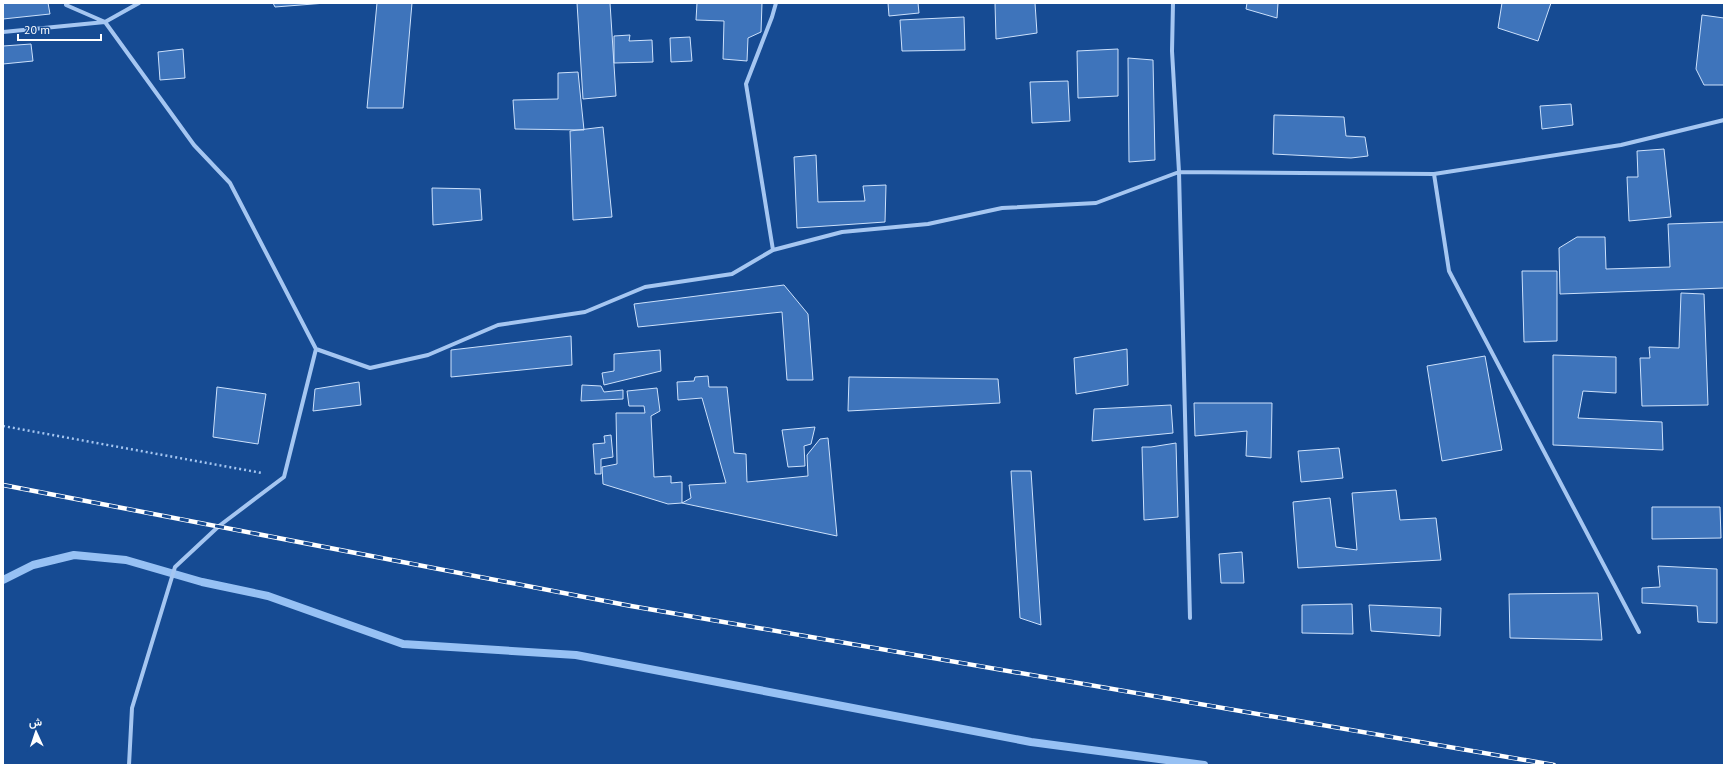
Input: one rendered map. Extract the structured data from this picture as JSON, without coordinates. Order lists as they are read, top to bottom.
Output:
{
  "scale_bar": "20 m",
  "north": "top"
}
